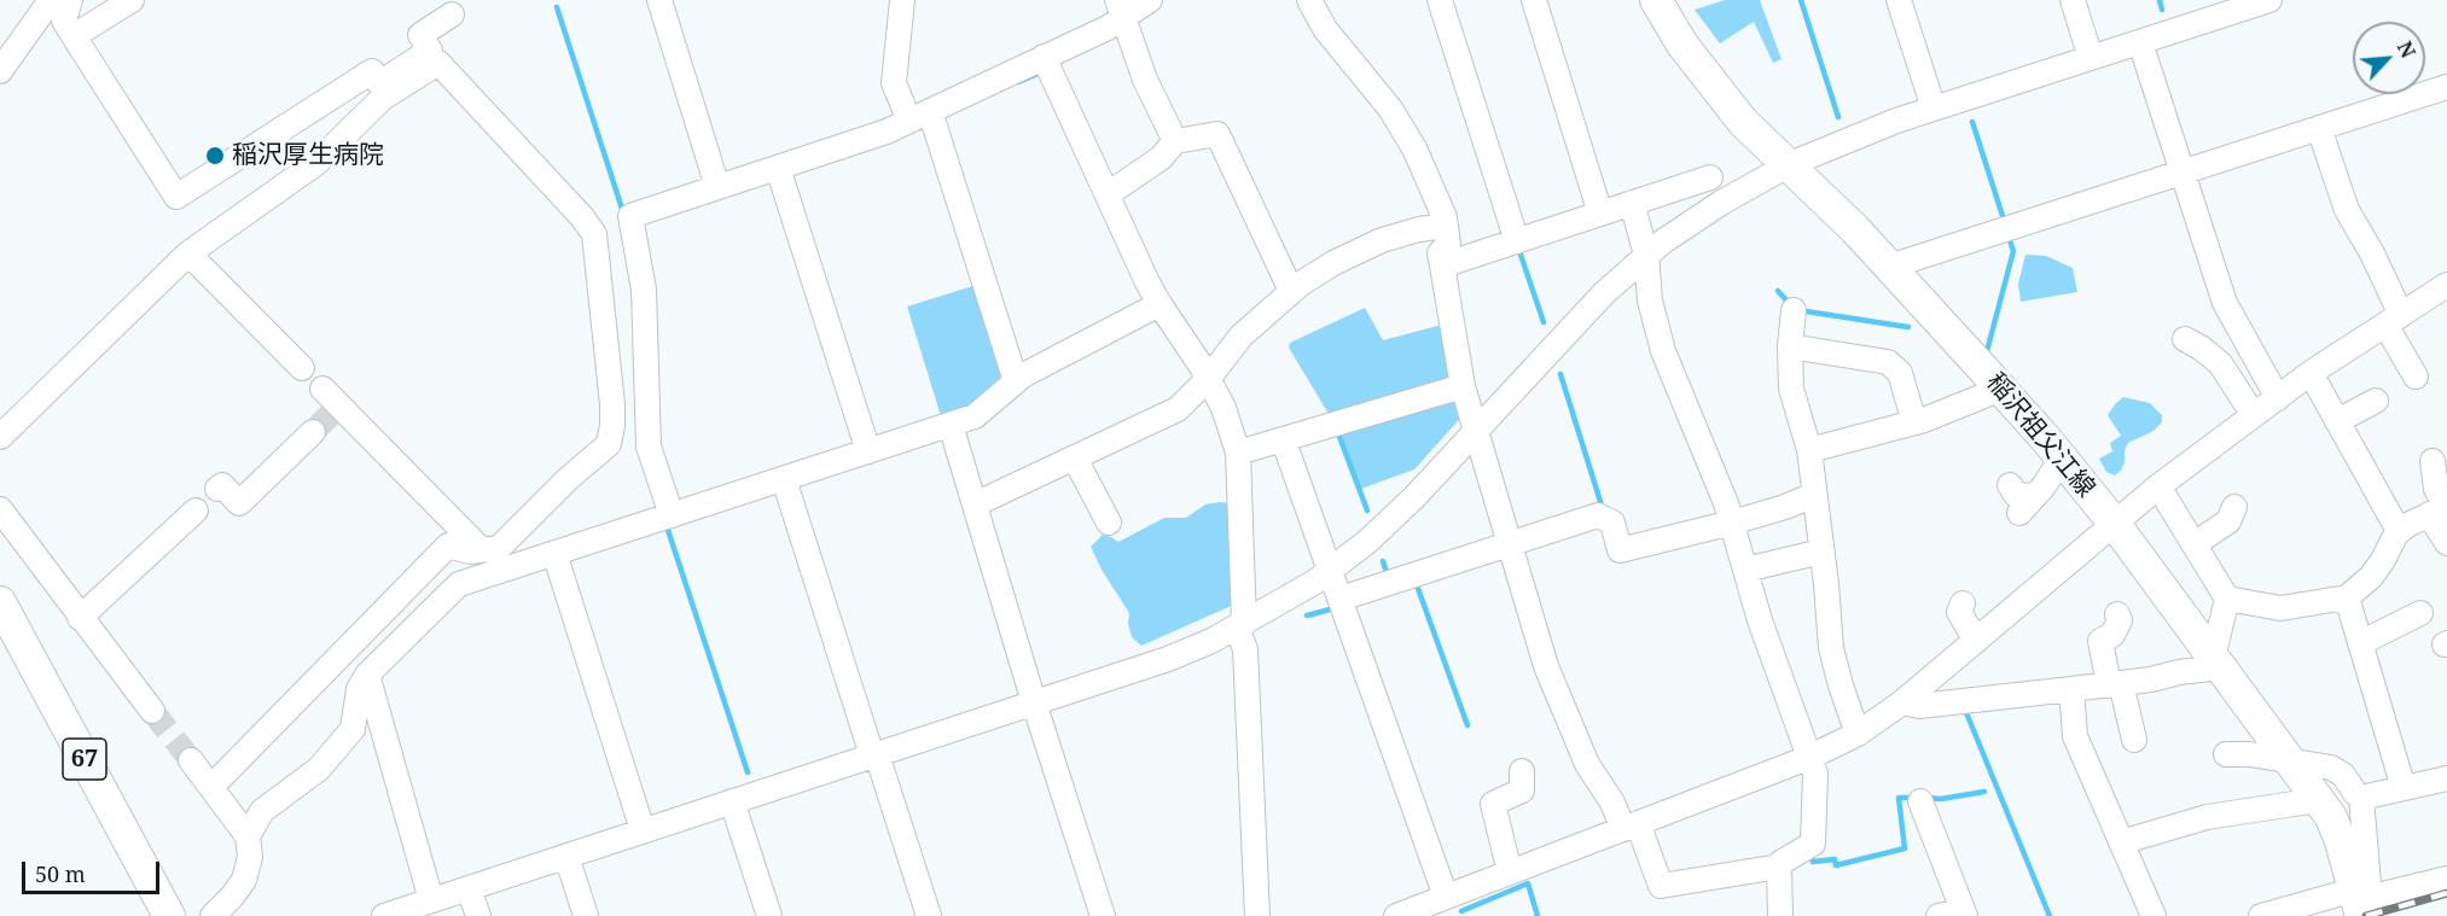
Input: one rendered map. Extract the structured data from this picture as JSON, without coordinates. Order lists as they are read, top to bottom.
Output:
{
  "streets": {
    "main road": ["稲沢祖父江線", "67"]
  },
  "places": ["稲沢厚生病院"],
  "scale_bar": "50 m",
  "north": "top right"
}
